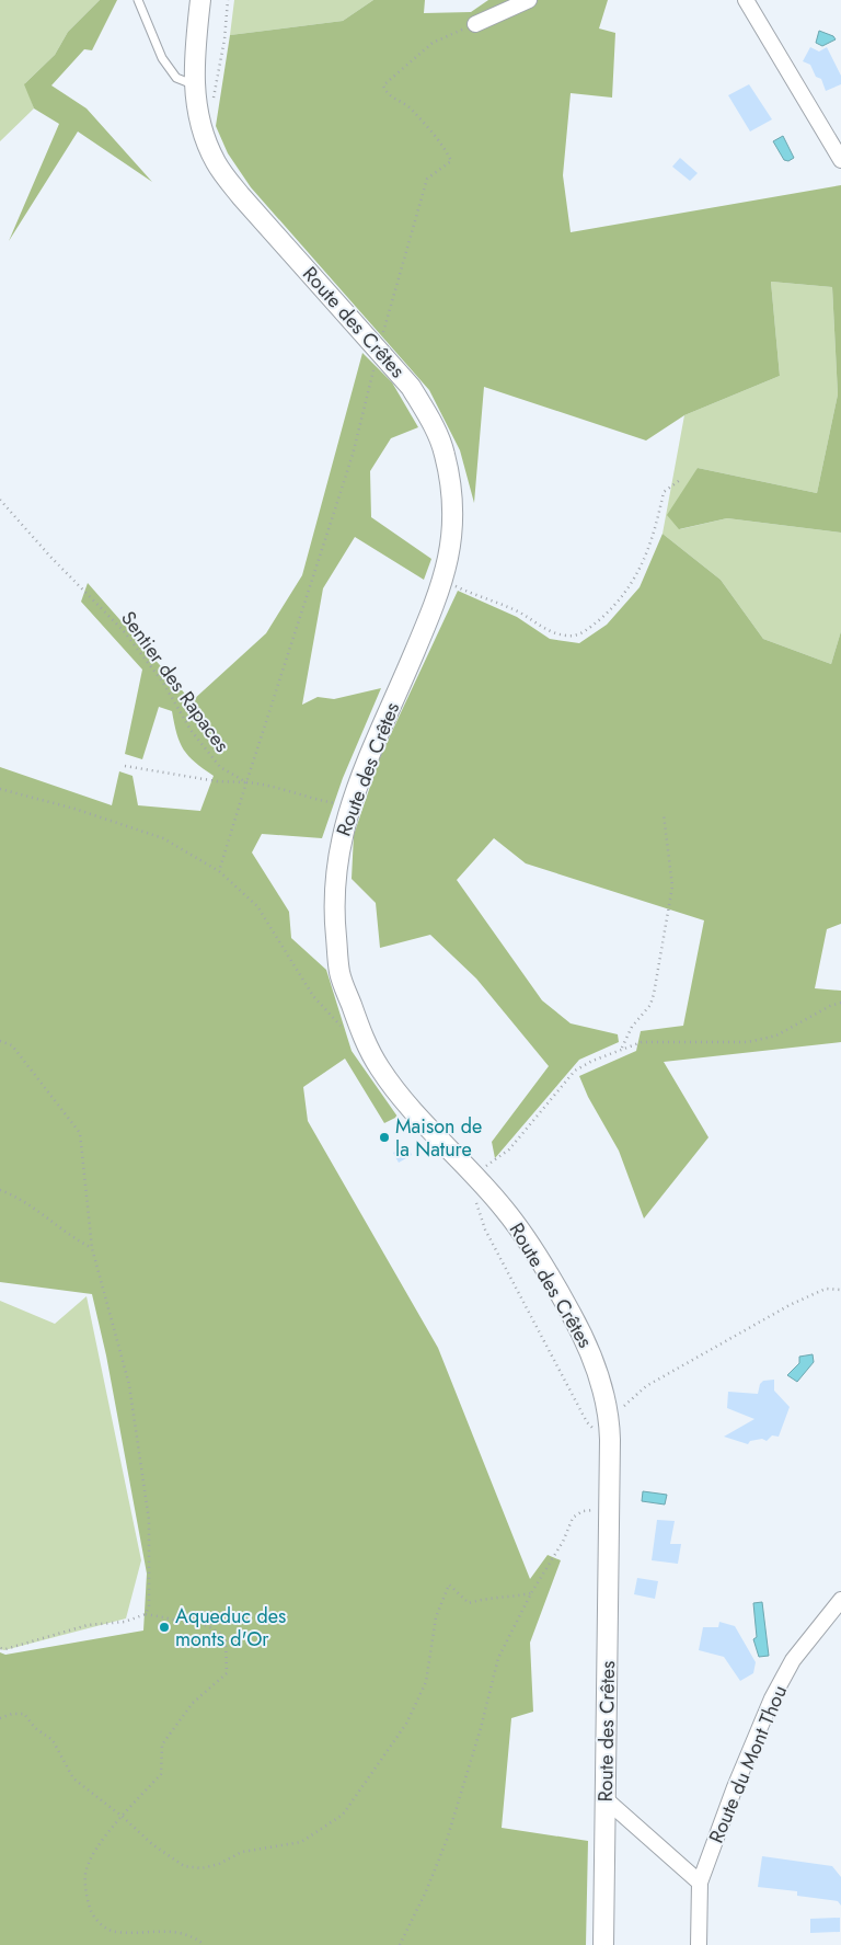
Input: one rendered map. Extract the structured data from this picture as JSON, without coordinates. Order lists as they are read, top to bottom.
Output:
{
  "streets": {
    "street": ["Route des Crêtes", "Route du Mont Thou"],
    "path": ["Sentier des Rapaces"]
  },
  "places": ["Maison de la Nature", "Aqueduc des monts d'Or"]
}
